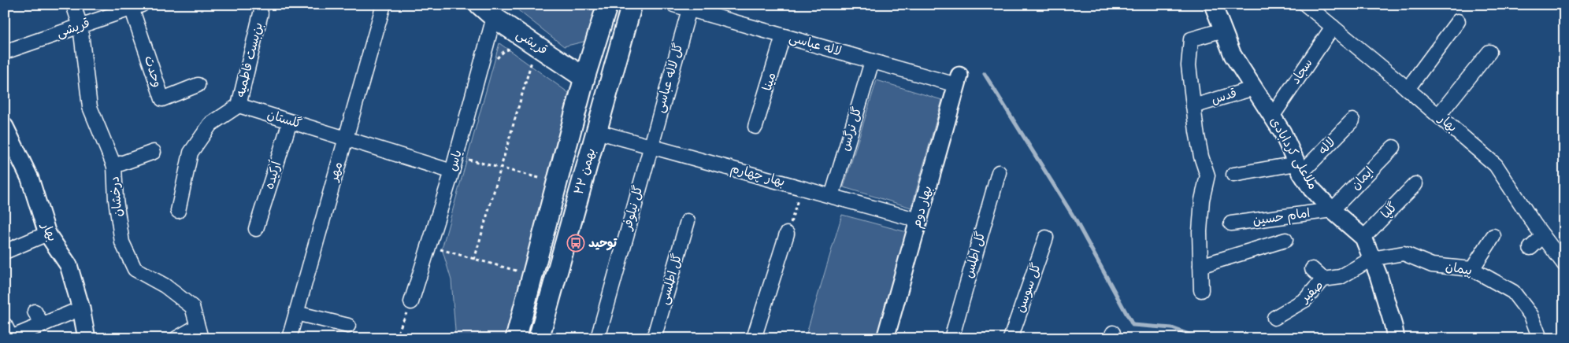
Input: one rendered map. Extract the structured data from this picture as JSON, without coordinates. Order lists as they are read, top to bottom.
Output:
{
  "streets": {
    "main road": ["قریشی", "۲۲ بهمن"],
    "street": [
      "لاله عباسی",
      "بن‌بست فاطمیه",
      "وحدت",
      "سجاد",
      "گل لاله عباسی",
      "مینا",
      "قدس",
      "گلستان",
      "بهار",
      "گل نرگس",
      "لاله",
      "ملاعلی کردابادی",
      "یاس",
      "مهر",
      "اُرکیده",
      "بهار چهارم",
      "ایمان",
      "درخشان",
      "بهار دوم",
      "گل نیلوفر",
      "گلپا",
      "امام حسین",
      "گل اطلس",
      "پیمان",
      "گل اطلسی",
      "گل سوسن",
      "صفیر"
    ]
  },
  "crossings": [
    ["قریشی", "وحدت"],
    ["قریشی", "یاس"],
    ["قریشی", "۲۲ بهمن"],
    ["قریشی", "درخشان"],
    ["لاله عباسی", "گل لاله عباسی"],
    ["لاله عباسی", "مینا"],
    ["لاله عباسی", "گل نرگس"],
    ["لاله عباسی", "بهار دوم"],
    ["بن‌بست فاطمیه", "گلستان"],
    ["سجاد", "بهار"],
    ["سجاد", "ملاعلی کردابادی"],
    ["گل لاله عباسی", "بهار چهارم"],
    ["گل لاله عباسی", "گل نیلوفر"],
    ["قدس", "ملاعلی کردابادی"],
    ["گلستان", "یاس"],
    ["گلستان", "مهر"],
    ["گلستان", "اُرکیده"],
    ["گل نرگس", "بهار چهارم"],
    ["لاله", "ملاعلی کردابادی"],
    ["ملاعلی کردابادی", "ایمان"],
    ["ملاعلی کردابادی", "گلپا"],
    ["ملاعلی کردابادی", "امام حسین"],
    ["ملاعلی کردابادی", "پیمان"],
    ["ملاعلی کردابادی", "صفیر"],
    ["۲۲ بهمن", "بهار چهارم"],
    ["بهار چهارم", "بهار دوم"],
    ["بهار چهارم", "گل نیلوفر"],
    ["ایمان", "امام حسین"],
    ["پیمان", "صفیر"]
  ],
  "places": {
    "bus stop": ["توحید"]
  }
}
